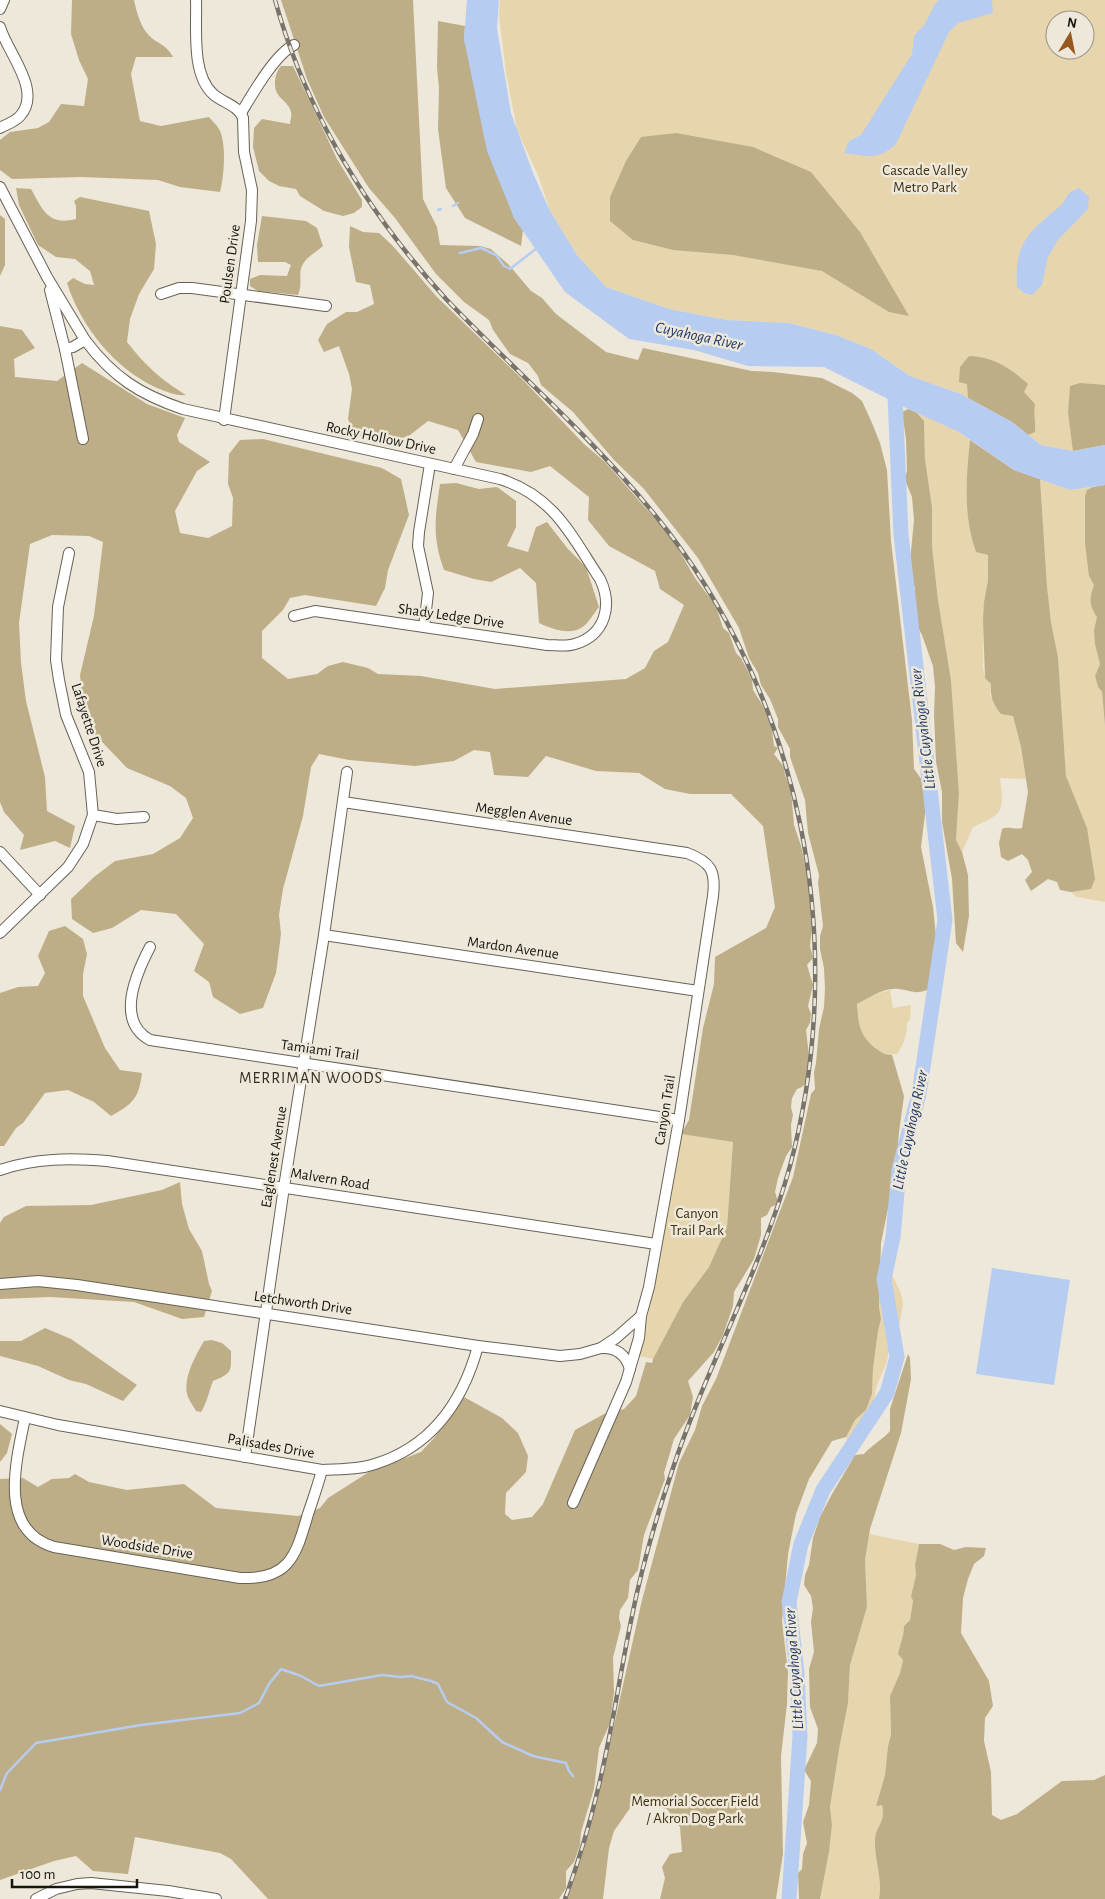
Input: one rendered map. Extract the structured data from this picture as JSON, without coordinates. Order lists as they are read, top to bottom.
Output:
{
  "streets": {
    "street": [
      "Poulsen Drive",
      "Rocky Hollow Drive",
      "Shady Ledge Drive",
      "Lafayette Drive",
      "Megglen Avenue",
      "Mardon Avenue",
      "Tamiami Trail",
      "Canyon Trail",
      "Eaglenest Avenue",
      "Malvern Road",
      "Letchworth Drive",
      "Palisades Drive",
      "Woodside Drive"
    ]
  },
  "crossings": [
    ["Poulsen Drive", "Rocky Hollow Drive"],
    ["Rocky Hollow Drive", "Shady Ledge Drive"],
    ["Megglen Avenue", "Canyon Trail"],
    ["Megglen Avenue", "Eaglenest Avenue"],
    ["Mardon Avenue", "Canyon Trail"],
    ["Mardon Avenue", "Eaglenest Avenue"],
    ["Tamiami Trail", "Canyon Trail"],
    ["Tamiami Trail", "Eaglenest Avenue"],
    ["Canyon Trail", "Malvern Road"],
    ["Canyon Trail", "Letchworth Drive"],
    ["Eaglenest Avenue", "Malvern Road"],
    ["Eaglenest Avenue", "Letchworth Drive"],
    ["Eaglenest Avenue", "Palisades Drive"],
    ["Letchworth Drive", "Palisades Drive"],
    ["Palisades Drive", "Woodside Drive"]
  ],
  "districts": ["MERRIMAN WOODS"],
  "water": ["Cuyahoga River", "Little Cuyahoga River"],
  "parks": ["Cascade Valley Metro Park", "Canyon Trail Park", "Memorial Soccer Field / Akron Dog Park"],
  "scale_bar": "100 m",
  "north": "top"
}
